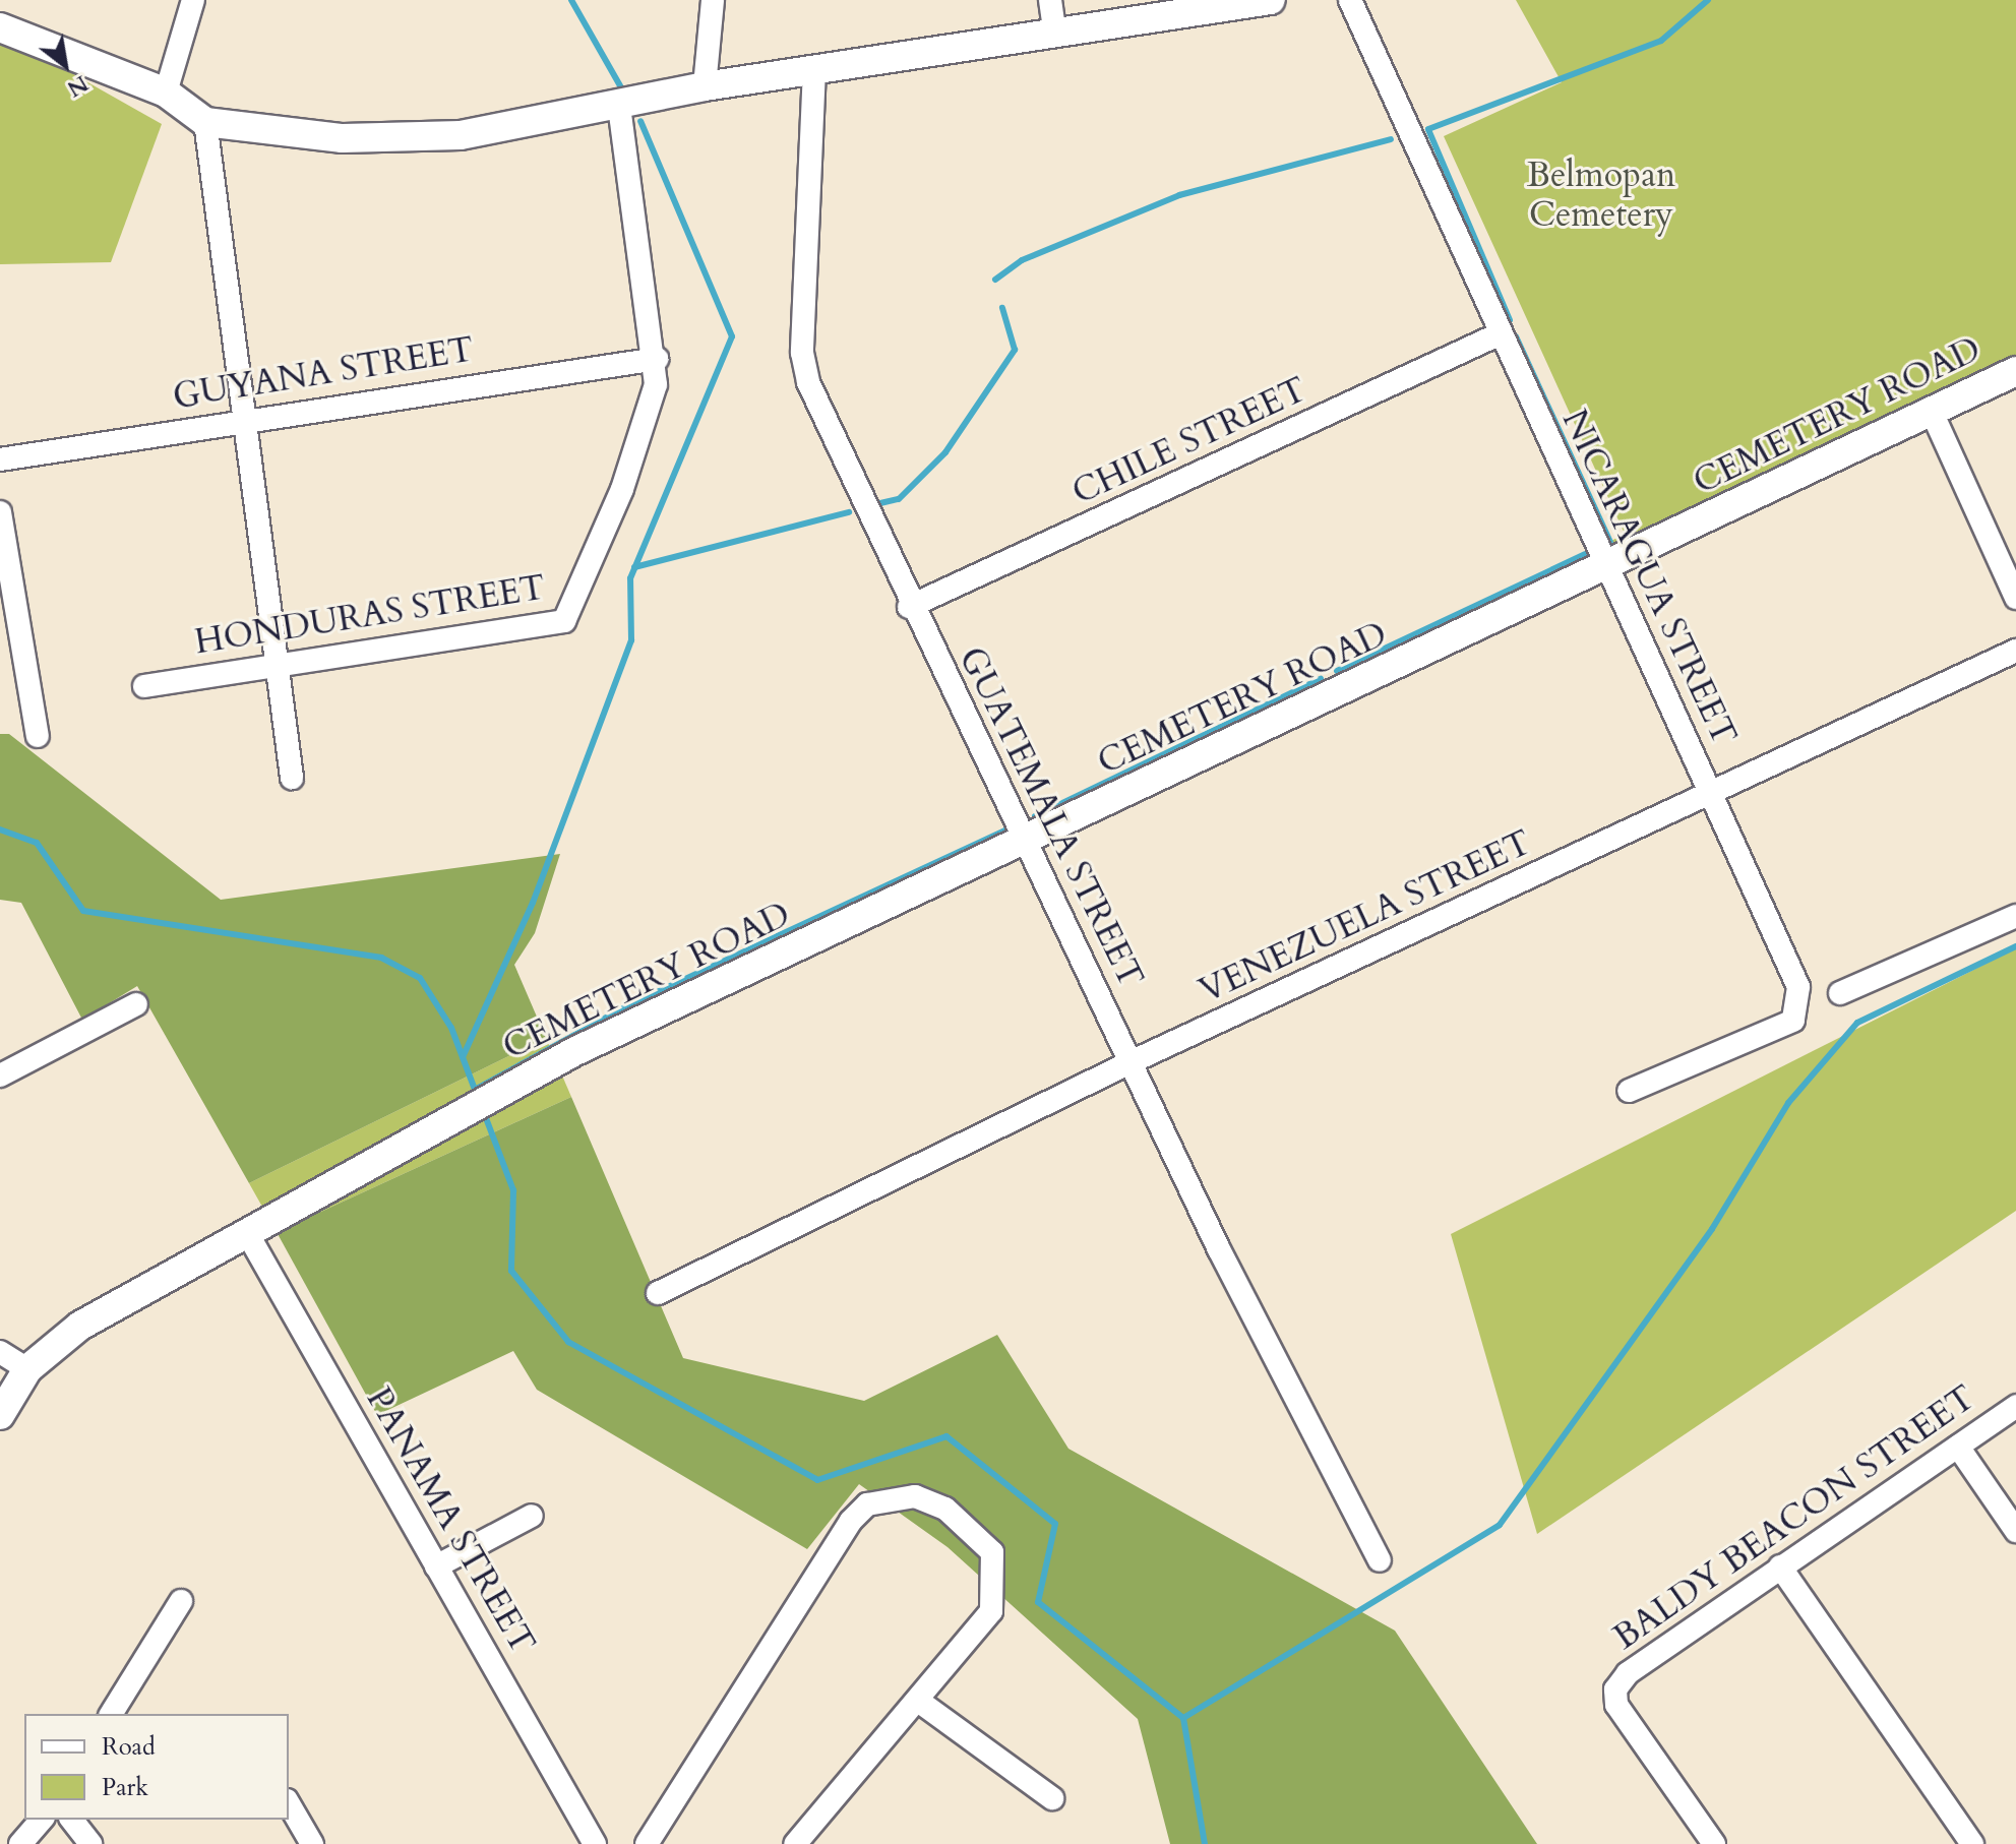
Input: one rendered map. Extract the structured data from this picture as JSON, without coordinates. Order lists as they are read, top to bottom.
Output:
{
  "streets": {
    "street": [
      "GUYANA STREET",
      "CEMETERY ROAD",
      "CHILE STREET",
      "NICARAGUA STREET",
      "HONDURAS STREET",
      "GUATEMALA STREET",
      "VENEZUELA STREET",
      "BALDY BEACON STREET",
      "PANAMA STREET"
    ]
  },
  "crossings": [
    ["GUYANA STREET", "HONDURAS STREET"],
    ["CEMETERY ROAD", "NICARAGUA STREET"],
    ["CEMETERY ROAD", "GUATEMALA STREET"],
    ["CEMETERY ROAD", "PANAMA STREET"],
    ["CHILE STREET", "NICARAGUA STREET"],
    ["CHILE STREET", "GUATEMALA STREET"],
    ["NICARAGUA STREET", "VENEZUELA STREET"],
    ["GUATEMALA STREET", "VENEZUELA STREET"]
  ],
  "parks": ["Belmopan Cemetery"],
  "legend": ["Road", "Park"],
  "north": "bottom right"
}
